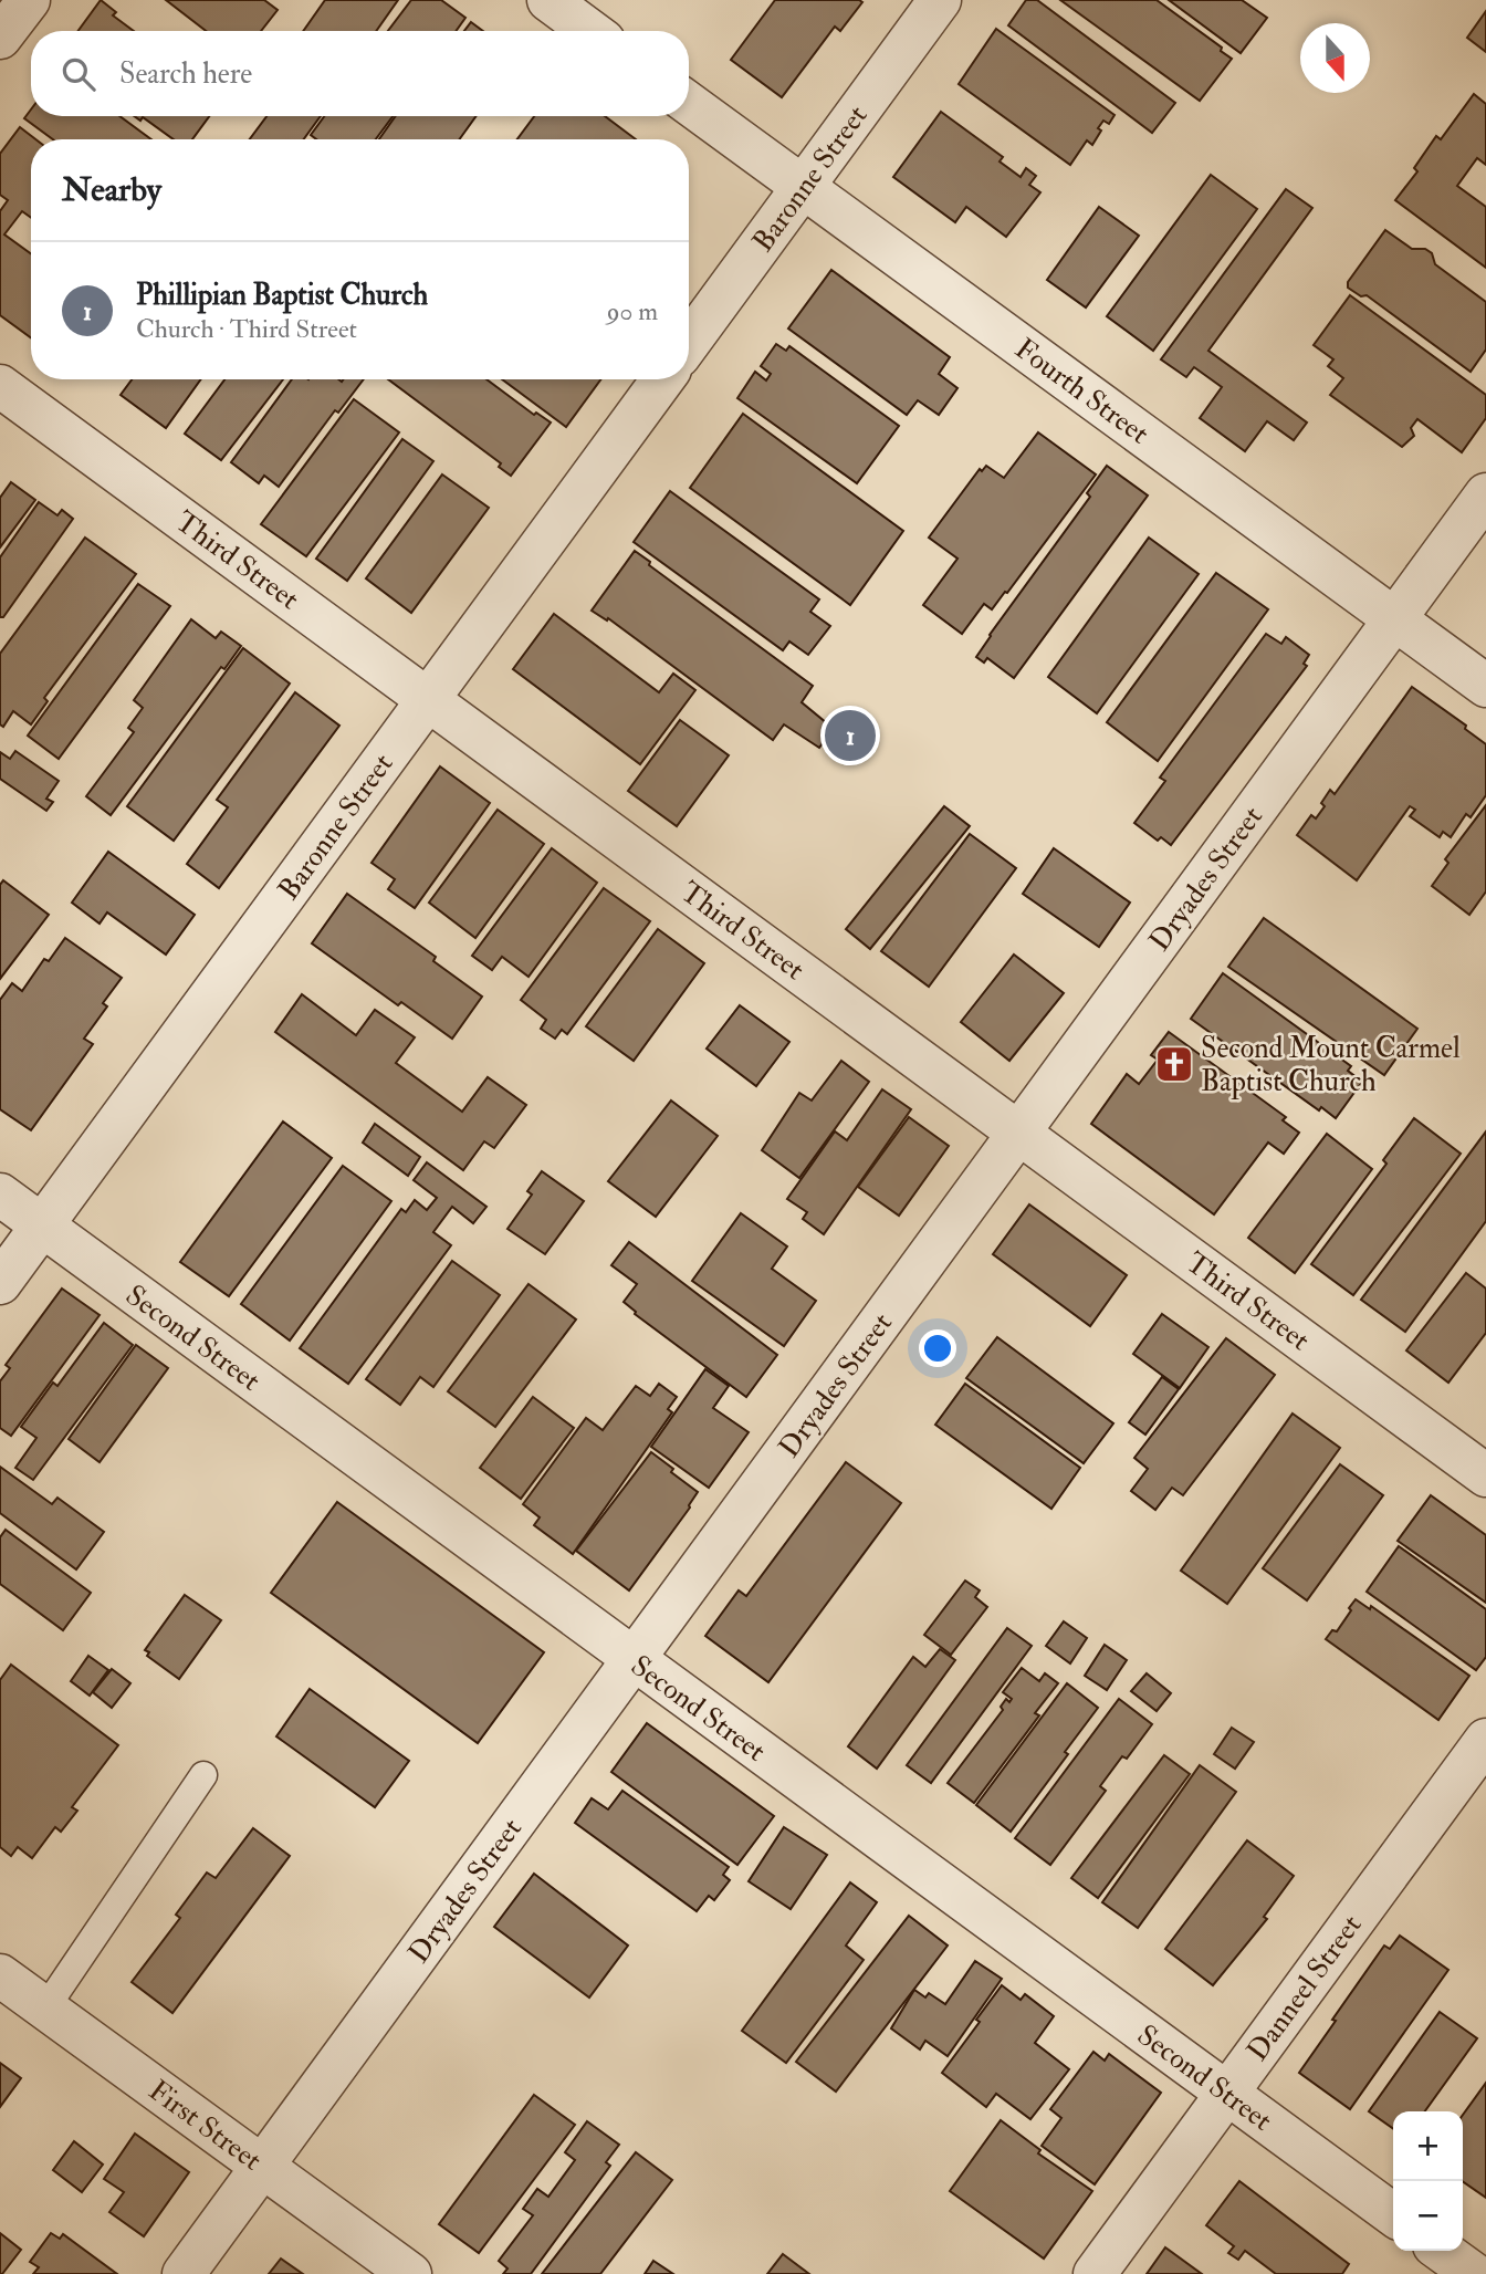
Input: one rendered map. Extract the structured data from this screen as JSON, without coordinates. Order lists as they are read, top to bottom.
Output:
{
  "streets": {
    "street": [
      "Baronne Street",
      "Fourth Street",
      "Third Street",
      "Dryades Street",
      "Second Street",
      "Danneel Street",
      "First Street"
    ]
  },
  "crossings": [
    ["Baronne Street", "Fourth Street"],
    ["Baronne Street", "Third Street"],
    ["Baronne Street", "Second Street"],
    ["Fourth Street", "Dryades Street"],
    ["Third Street", "Dryades Street"],
    ["Dryades Street", "Second Street"],
    ["Dryades Street", "First Street"],
    ["Second Street", "Danneel Street"]
  ],
  "places": {
    "church": ["Second Mount Carmel Baptist Church"]
  },
  "north": "bottom",
  "page": {
    "search": "Search here",
    "heading": "Nearby",
    "list": [
      {
        "mark": "1",
        "name": "Phillipian Baptist Church",
        "note": "Church · Third Street",
        "value": "90 m"
      }
    ],
    "pins": "1",
    "map_buttons": ["+", "−"]
  }
}
